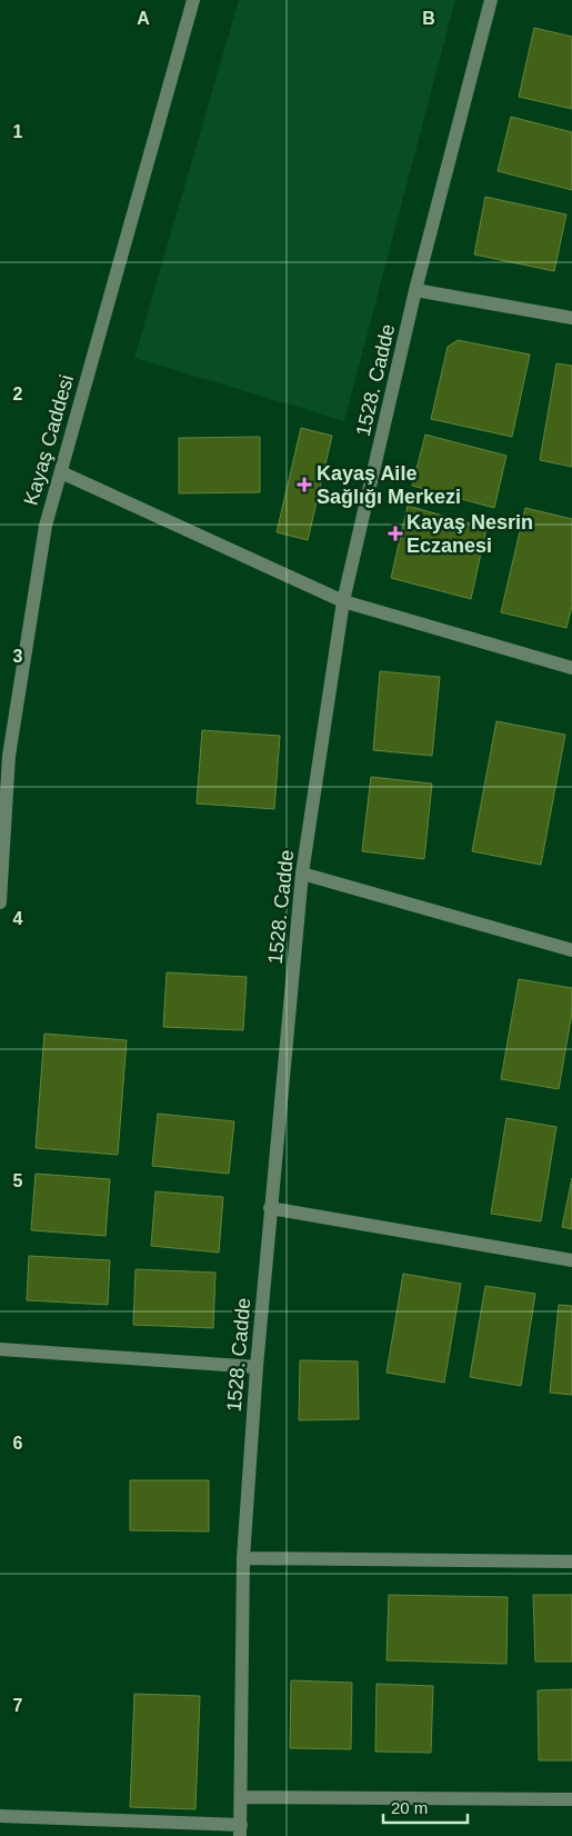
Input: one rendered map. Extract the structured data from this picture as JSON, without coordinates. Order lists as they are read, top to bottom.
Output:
{
  "streets": {
    "street": ["1528. Cadde", "Kayaş Caddesi"]
  },
  "places": {
    "health": ["Kayaş Aile Sağlığı Merkezi", "Kayaş Nesrin Eczanesi"]
  },
  "scale_bar": "20 m",
  "grid": {
    "columns": ["A", "B"],
    "rows": [
      "1",
      "2",
      "3",
      "4",
      "5",
      "6",
      "7"
    ]
  }
}
